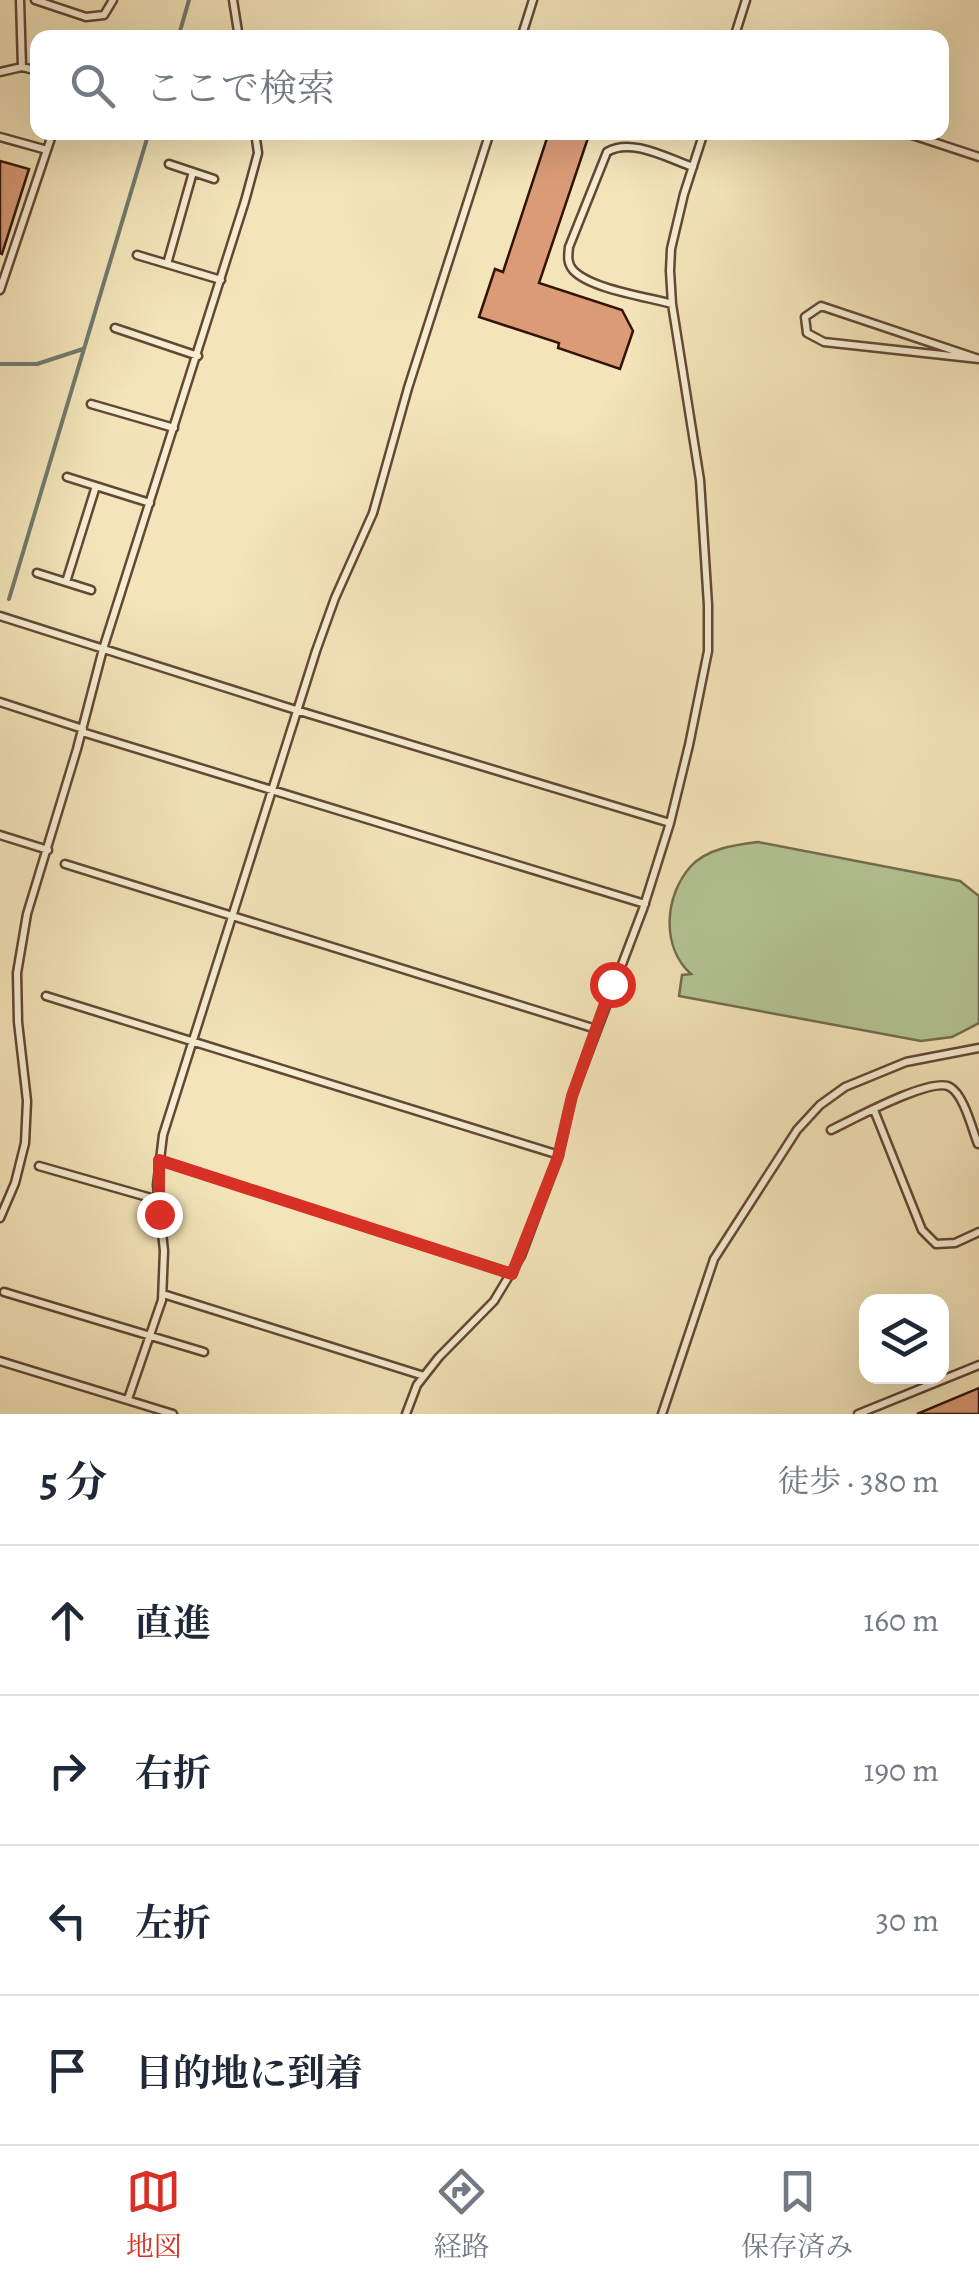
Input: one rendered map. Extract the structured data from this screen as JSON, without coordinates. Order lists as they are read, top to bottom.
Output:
{
  "page": {
    "search": "ここで検索",
    "heading": ["5 分", "徒歩 · 380 m"],
    "list": [
      ["直進", "160 m"],
      ["右折", "190 m"],
      ["左折", "30 m"],
      "目的地に到着"
    ],
    "nav": ["地図", "経路", "保存済み"]
  }
}
